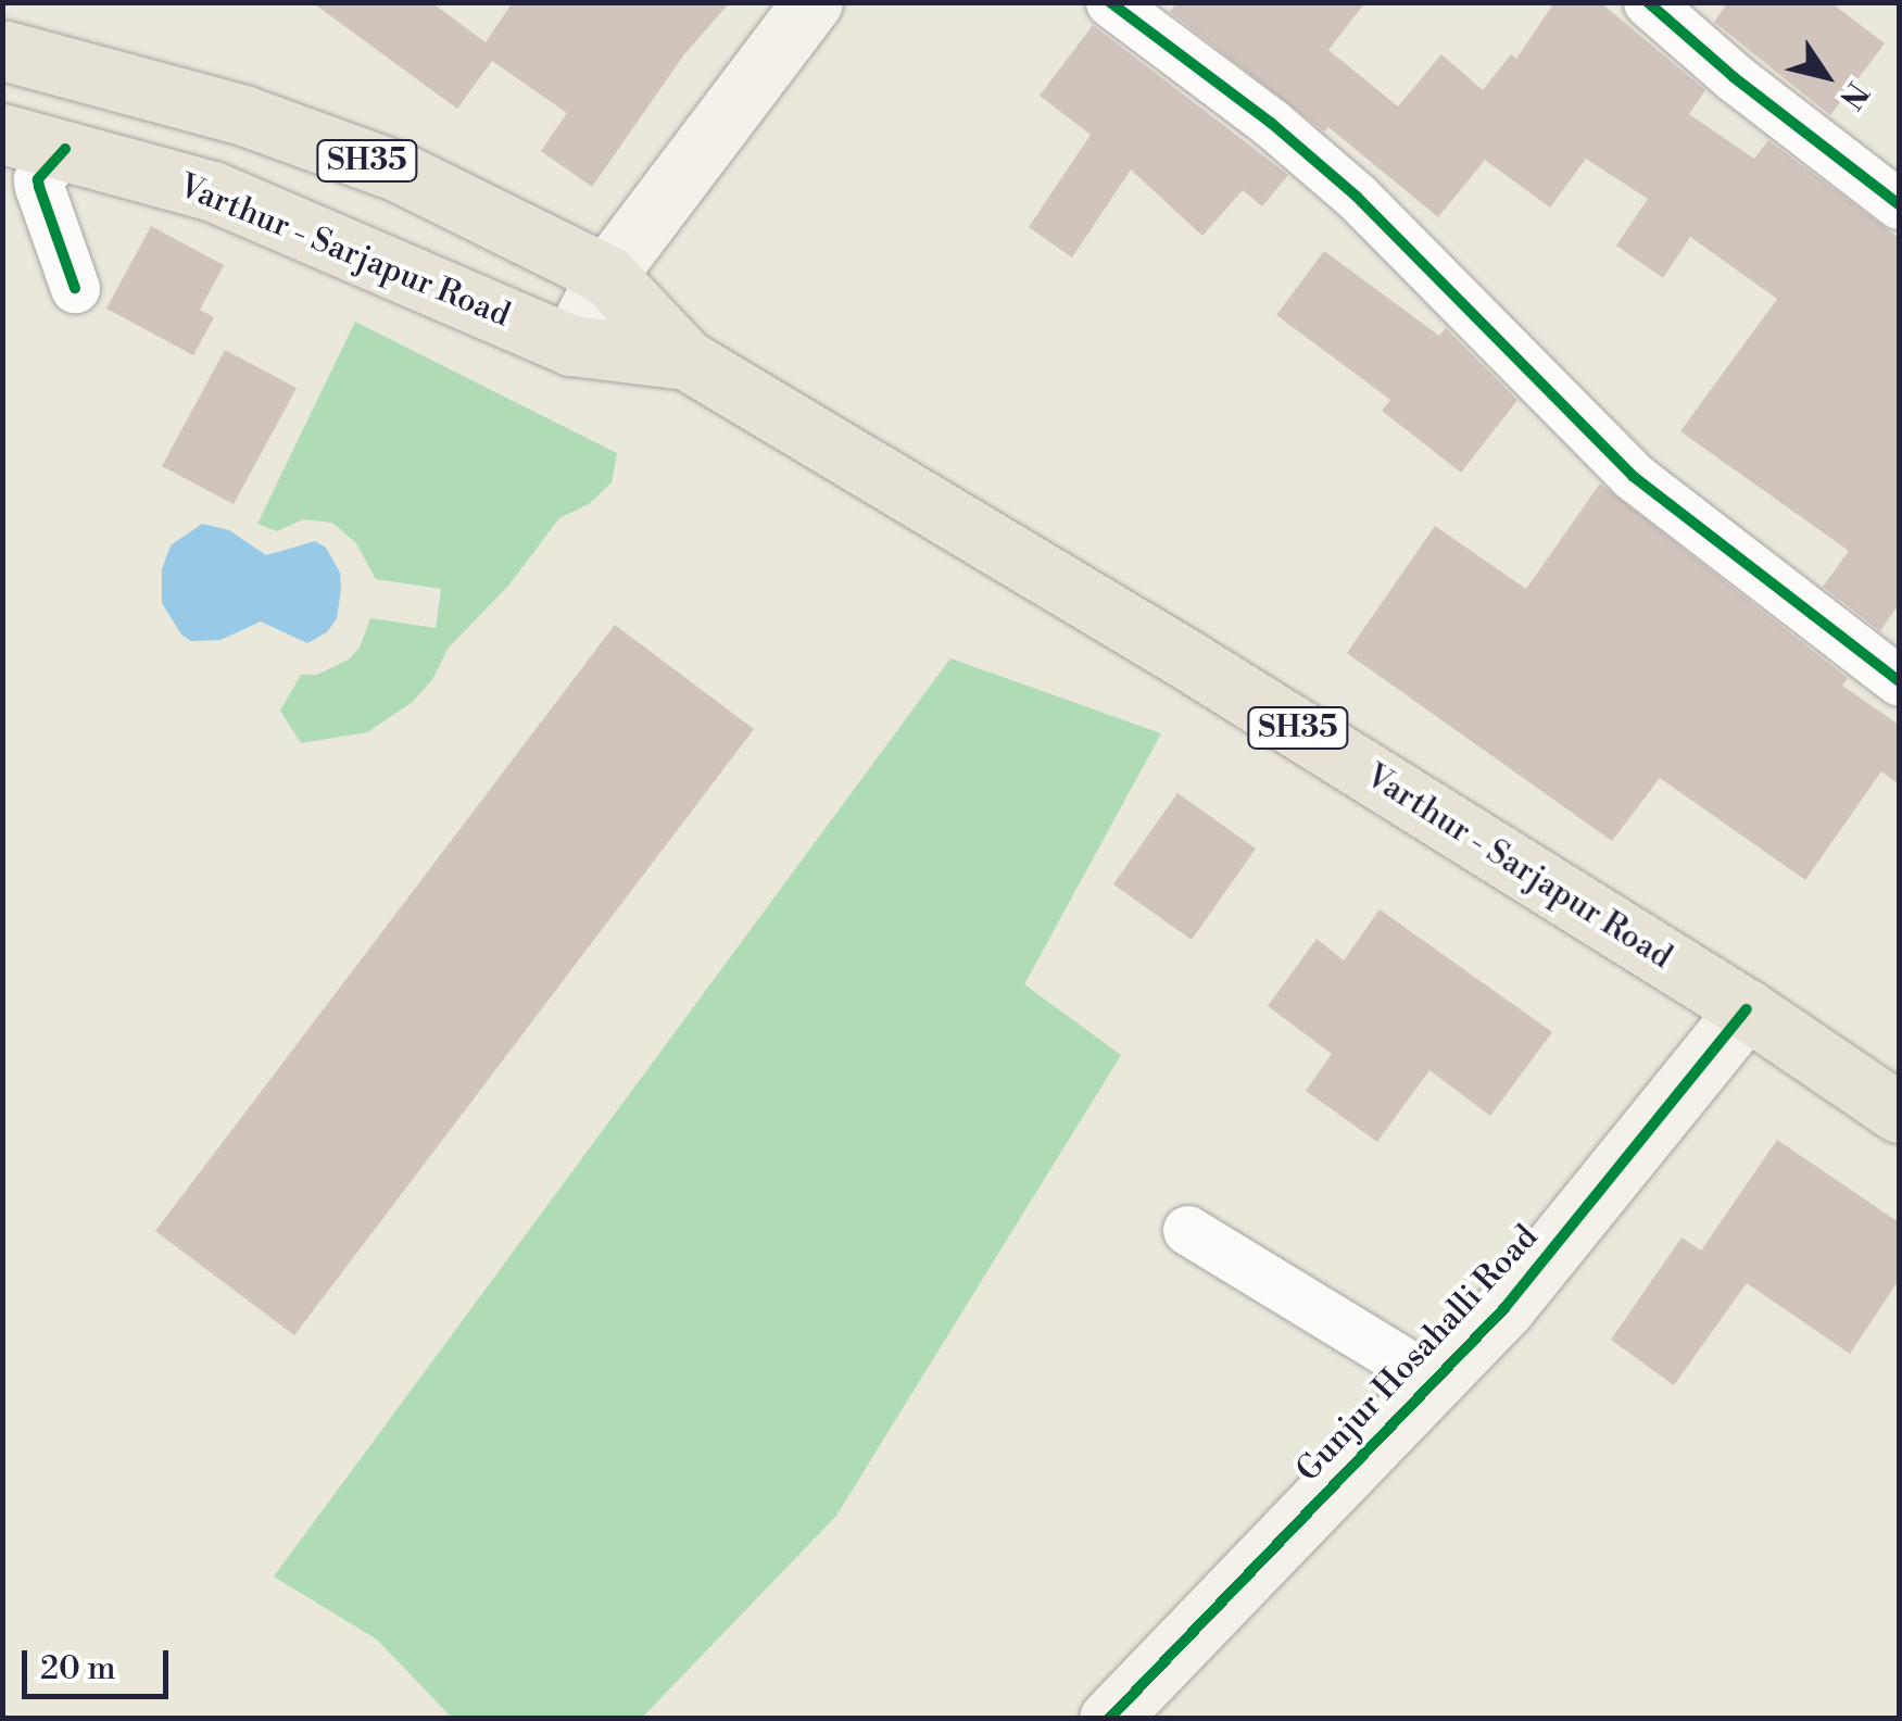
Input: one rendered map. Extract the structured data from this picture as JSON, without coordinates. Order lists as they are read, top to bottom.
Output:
{
  "streets": {
    "main road": ["SH35", "Varthur - Sarjapur Road"],
    "street": ["Gunjur Hosahalli Road"]
  },
  "crossings": [
    ["Varthur - Sarjapur Road", "Gunjur Hosahalli Road"]
  ],
  "scale_bar": "20 m",
  "north": "bottom right"
}
